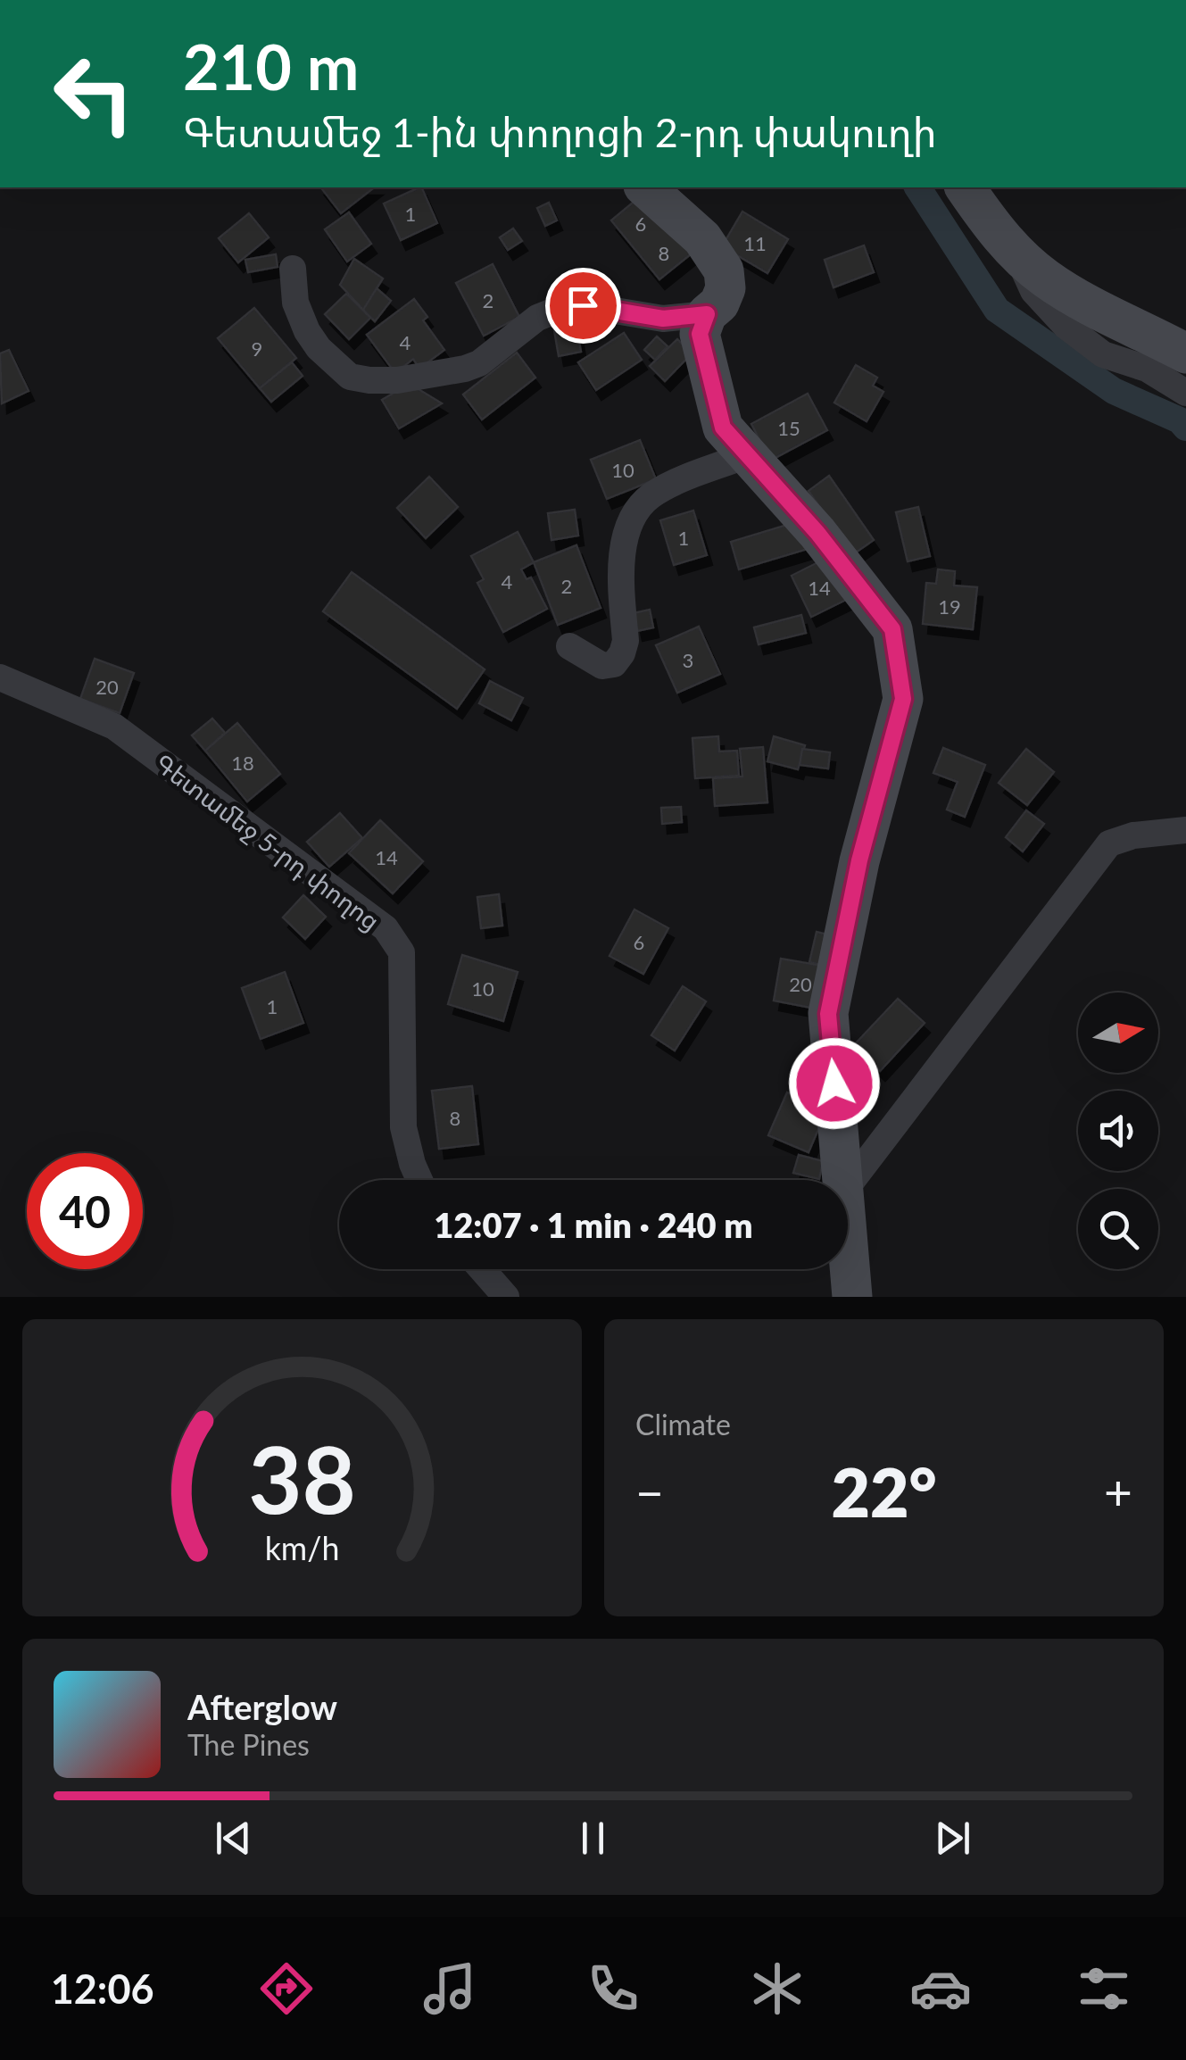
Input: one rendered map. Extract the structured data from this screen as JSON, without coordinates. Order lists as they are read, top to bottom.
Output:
{
  "streets": {
    "street": ["Գետամեջ 5-րդ փողոց"]
  },
  "house_numbers": [
    "1",
    "6",
    "11",
    "8",
    "2",
    "4",
    "9",
    "15",
    "10",
    "1",
    "4",
    "2",
    "14",
    "19",
    "3",
    "20",
    "18",
    "14",
    "6",
    "20",
    "10",
    "1",
    "8"
  ],
  "north": "right",
  "page": {
    "turn": ["210 m", "Գետամեջ 1-ին փողոցի 2-րդ փակուղի"],
    "limit": "40",
    "trip": "12:07 · 1 min · 240 m",
    "tile": "Climate",
    "heat": ["−", "22°", "+"],
    "song": ["Afterglow", "The Pines"],
    "tabs": "12:06",
    "gauge": ["38", "km/h"]
  }
}
